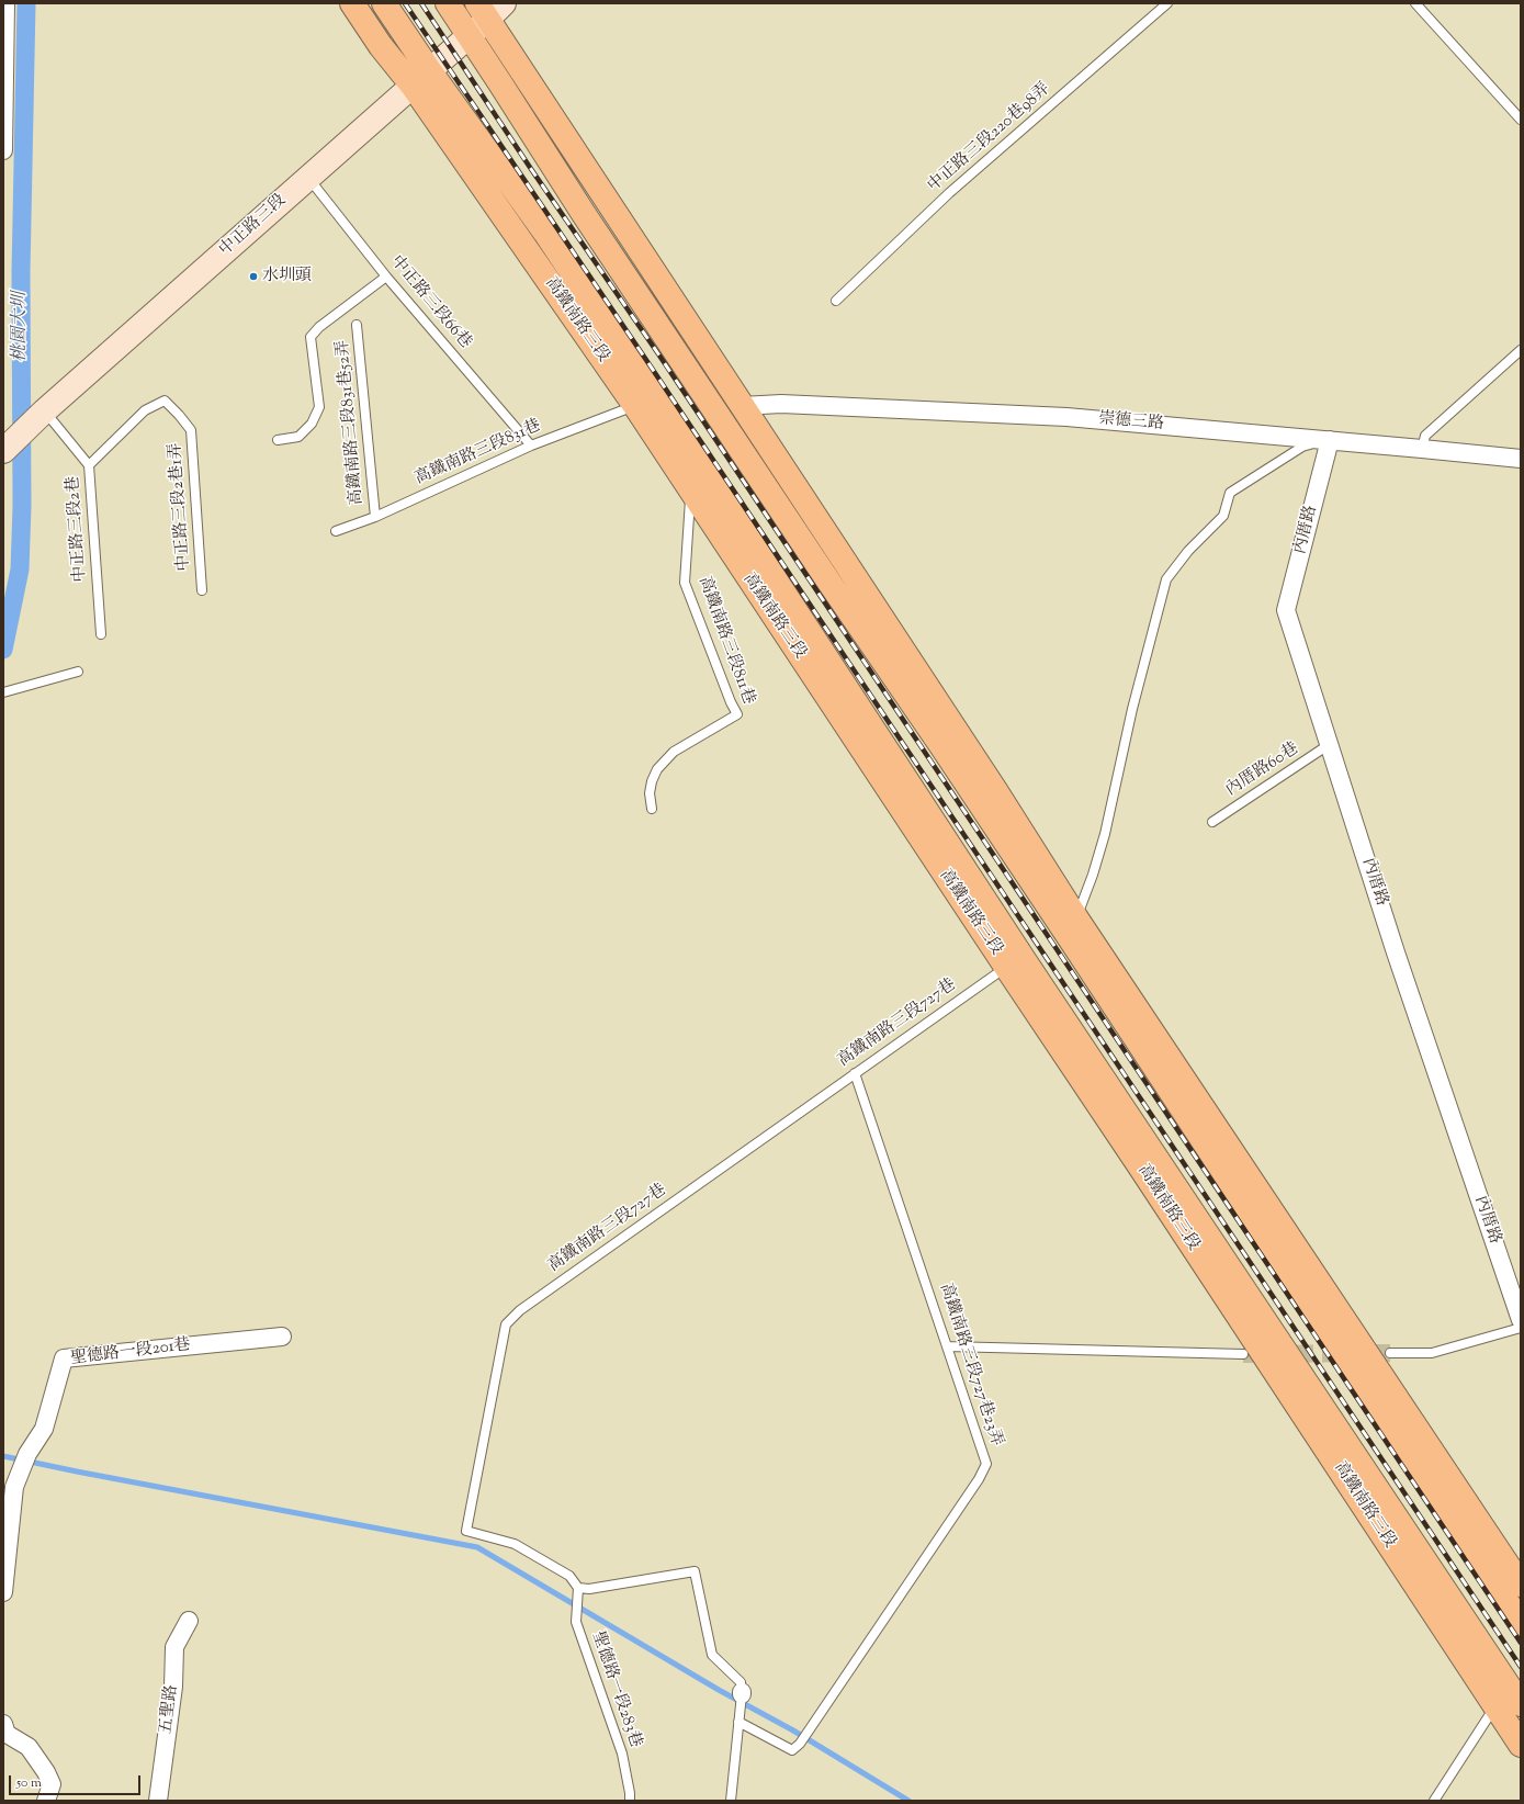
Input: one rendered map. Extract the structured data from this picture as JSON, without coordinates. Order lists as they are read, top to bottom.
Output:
{
  "streets": {
    "main road": ["中正路三段", "高鐵南路三段"],
    "street": [
      "崇德三路",
      "內厝路",
      "聖德路一段201巷",
      "五聖路"
    ],
    "lane": [
      "中正路三段220巷98弄",
      "中正路三段66巷",
      "高鐵南路三段831巷52弄",
      "高鐵南路三段831巷",
      "中正路三段2巷1弄",
      "中正路三段2巷",
      "高鐵南路三段811巷",
      "內厝路60巷",
      "高鐵南路三段727巷",
      "高鐵南路三段727巷23弄",
      "聖德路一段283巷"
    ]
  },
  "crossings": [
    ["中正路三段", "中正路三段66巷"],
    ["中正路三段", "高鐵南路三段"],
    ["中正路三段", "中正路三段2巷"],
    ["中正路三段66巷", "高鐵南路三段831巷"],
    ["高鐵南路三段", "高鐵南路三段831巷"],
    ["高鐵南路三段", "高鐵南路三段811巷"],
    ["高鐵南路三段", "高鐵南路三段727巷"],
    ["高鐵南路三段831巷52弄", "高鐵南路三段831巷"],
    ["崇德三路", "內厝路"],
    ["中正路三段2巷1弄", "中正路三段2巷"],
    ["內厝路", "內厝路60巷"],
    ["高鐵南路三段727巷", "高鐵南路三段727巷23弄"],
    ["高鐵南路三段727巷", "聖德路一段283巷"]
  ],
  "water": ["桃園大圳"],
  "places": ["水圳頭"],
  "scale_bar": "50 m"
}
